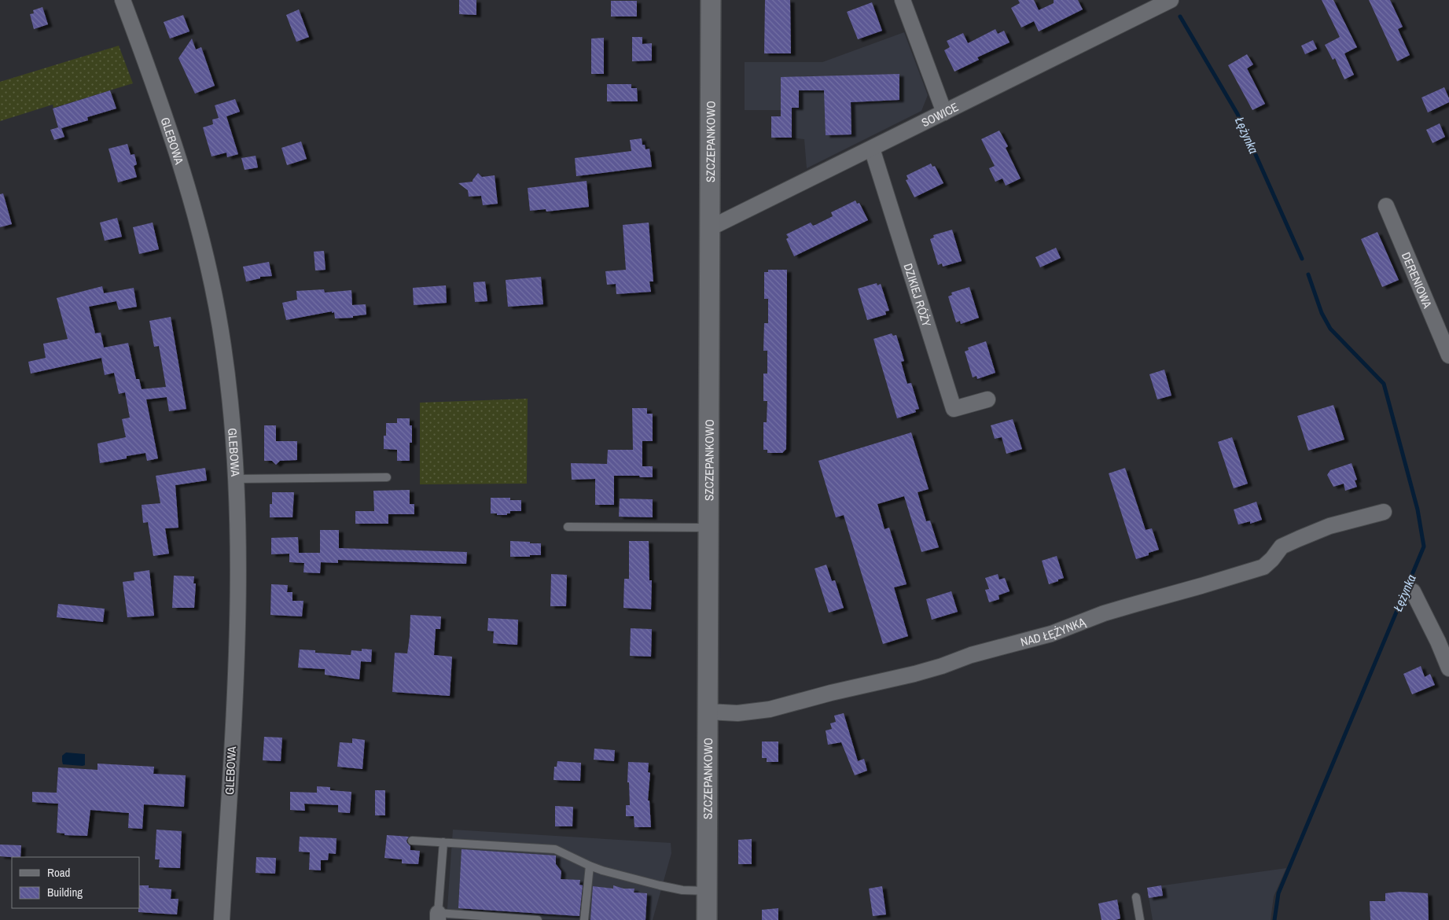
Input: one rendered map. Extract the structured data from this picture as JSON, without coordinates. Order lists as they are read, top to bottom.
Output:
{
  "streets": {
    "street": [
      "SOWICE",
      "GLEBOWA",
      "SZCZEPANKOWO",
      "DERENIOWA",
      "DZIKIEJ RÓŻY",
      "NAD ŁĘŻYNKĄ"
    ]
  },
  "crossings": [
    ["SOWICE", "SZCZEPANKOWO"],
    ["SOWICE", "DZIKIEJ RÓŻY"],
    ["SZCZEPANKOWO", "NAD ŁĘŻYNKĄ"]
  ],
  "water": ["Łężynka"],
  "legend": ["Road", "Building"]
}
